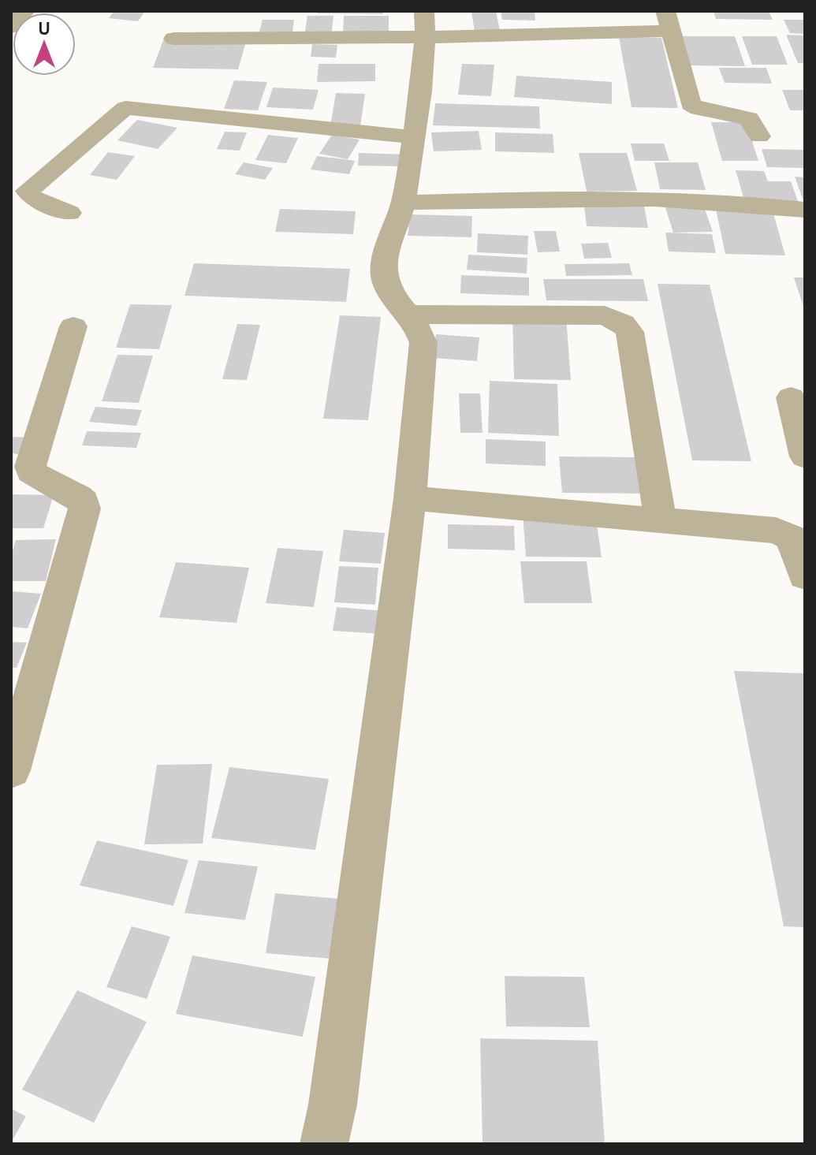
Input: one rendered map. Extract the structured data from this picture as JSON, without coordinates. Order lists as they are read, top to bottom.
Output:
{
  "north": "top"
}
